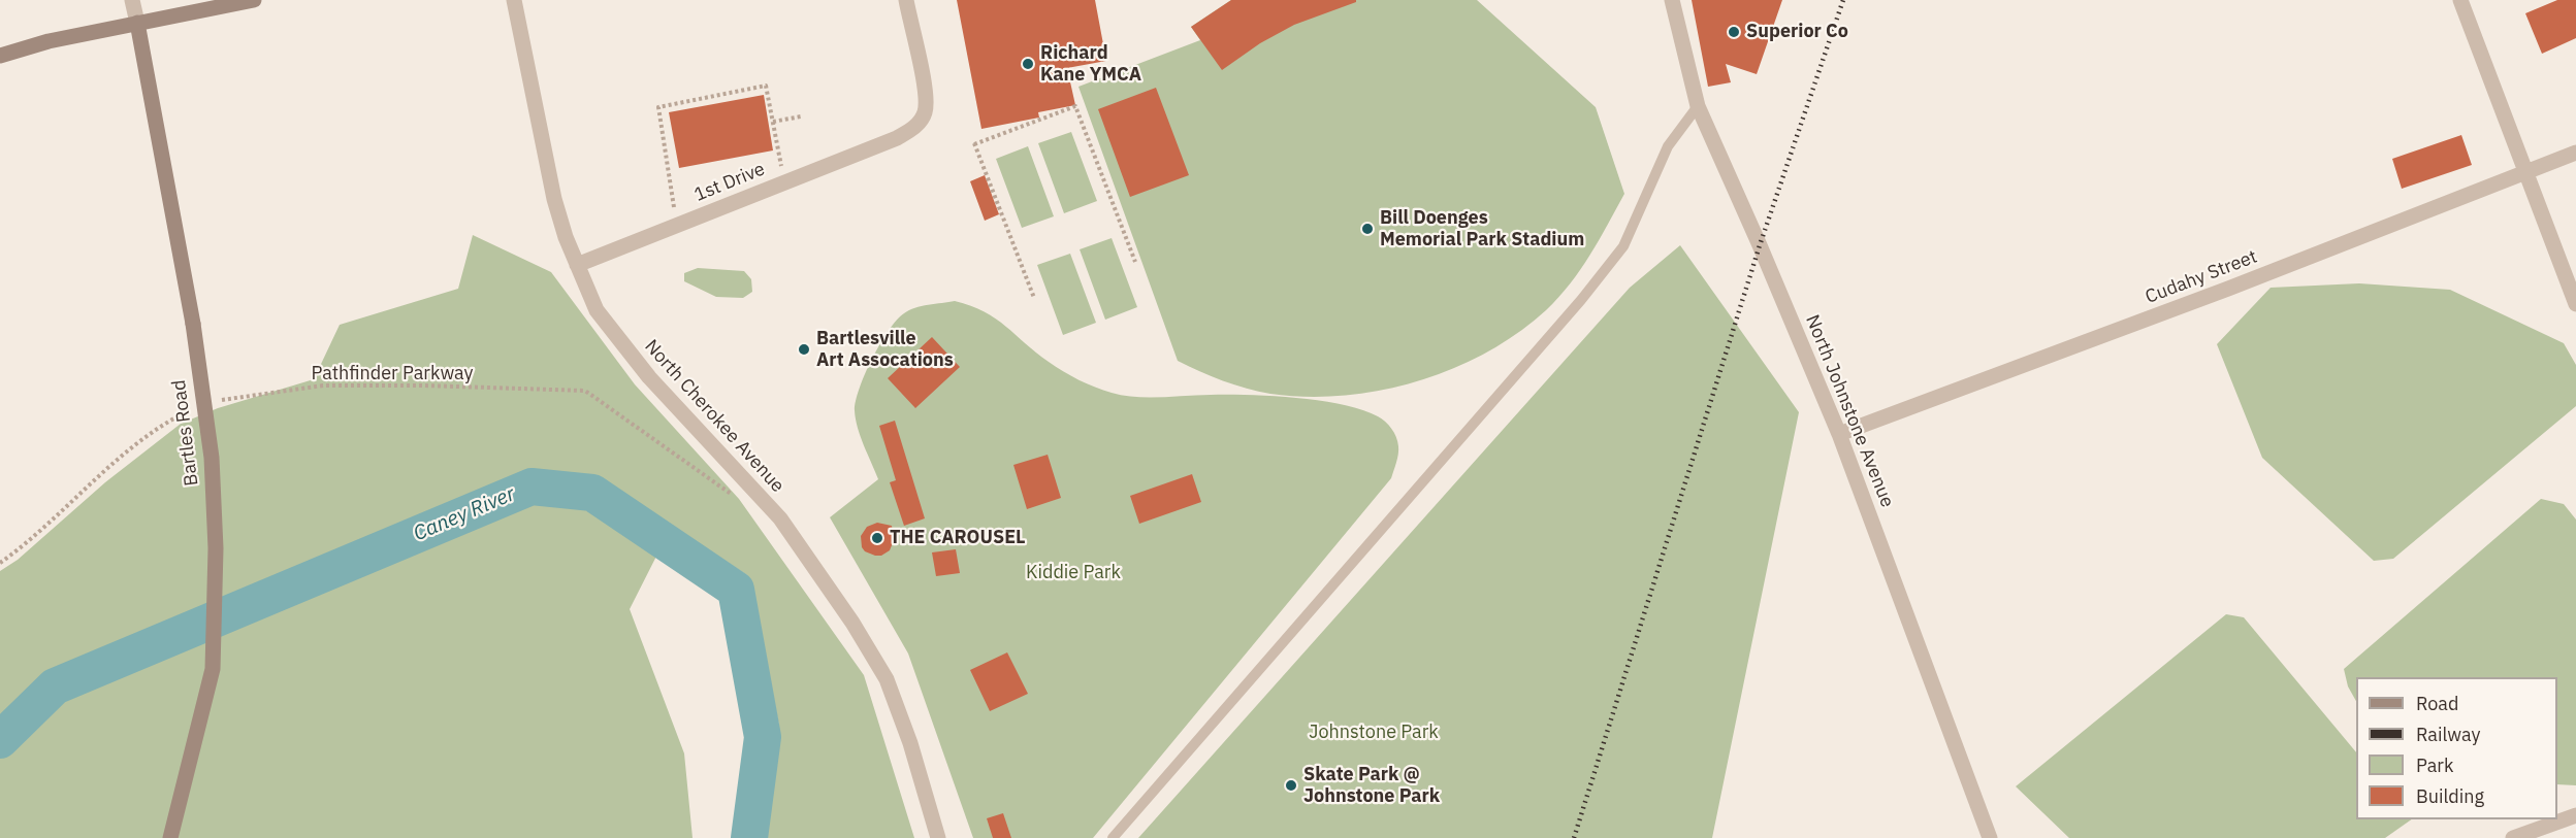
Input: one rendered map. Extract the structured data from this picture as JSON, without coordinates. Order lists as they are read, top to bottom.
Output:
{
  "streets": {
    "main road": ["Bartles Road"],
    "street": [
      "1st Drive",
      "Cudahy Street",
      "North Johnstone Avenue",
      "North Cherokee Avenue"
    ],
    "path": ["Pathfinder Parkway"]
  },
  "crossings": [
    ["1st Drive", "North Cherokee Avenue"],
    ["Cudahy Street", "North Johnstone Avenue"]
  ],
  "water": ["Caney River"],
  "parks": ["Kiddie Park", "Johnstone Park"],
  "places": [
    "Superior Co",
    "Richard Kane YMCA",
    "Bill Doenges Memorial Park Stadium",
    "Bartlesville Art Assocations",
    "THE CAROUSEL",
    "Skate Park @ Johnstone Park"
  ],
  "legend": [
    "Road",
    "Railway",
    "Park",
    "Building"
  ]
}
